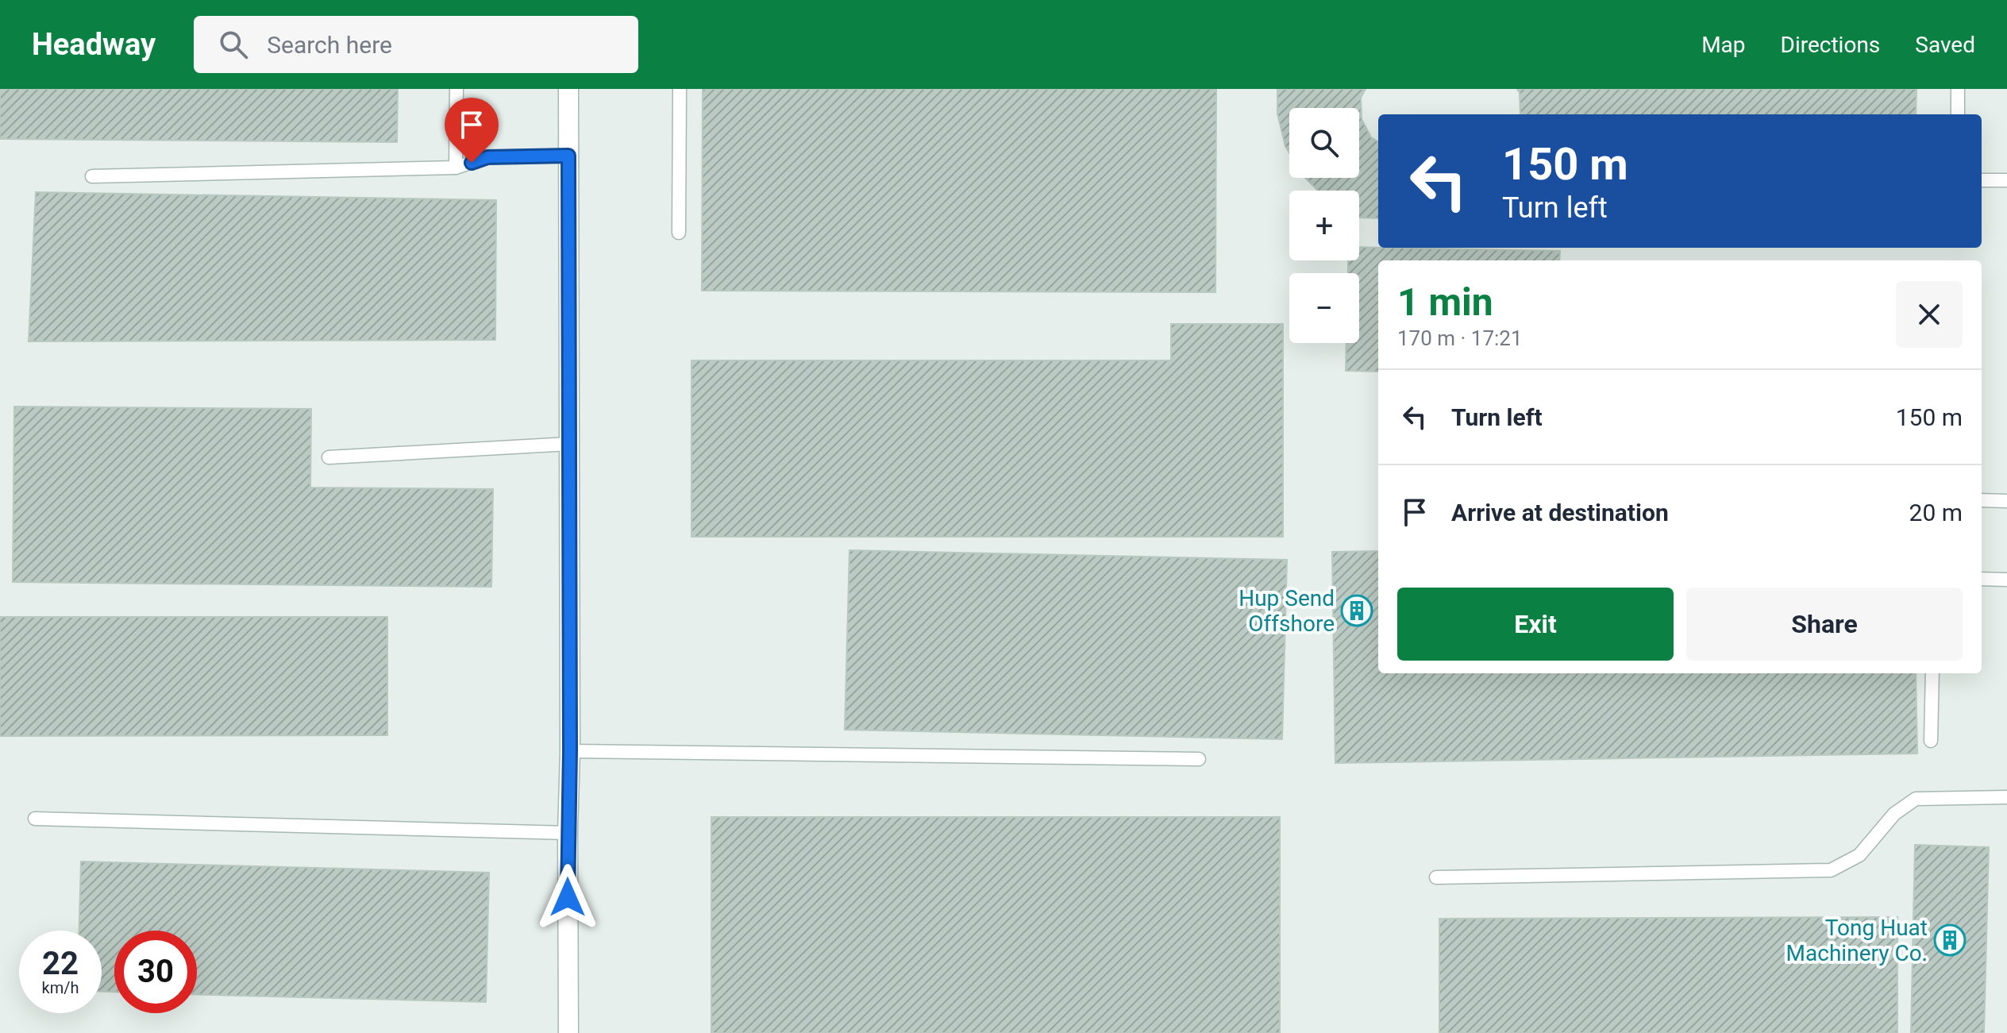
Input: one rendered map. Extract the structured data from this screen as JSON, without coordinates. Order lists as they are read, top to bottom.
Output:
{
  "places": {
    "building": ["Hup Send Offshore", "Tong Huat Machinery Co."]
  },
  "page": {
    "header": "Headway",
    "search": "Search here",
    "nav": ["Map", "Directions", "Saved"],
    "map_buttons": ["+", "−"],
    "turn": ["150 m", "Turn left"],
    "heading": ["1 min", "170 m · 17:21"],
    "list": [
      {
        "name": "Turn left",
        "value": "150 m"
      },
      {
        "name": "Arrive at destination",
        "value": "20 m"
      }
    ],
    "buttons": ["Exit", "Share"],
    "speed": "22 km/h",
    "limit": "30"
  }
}
